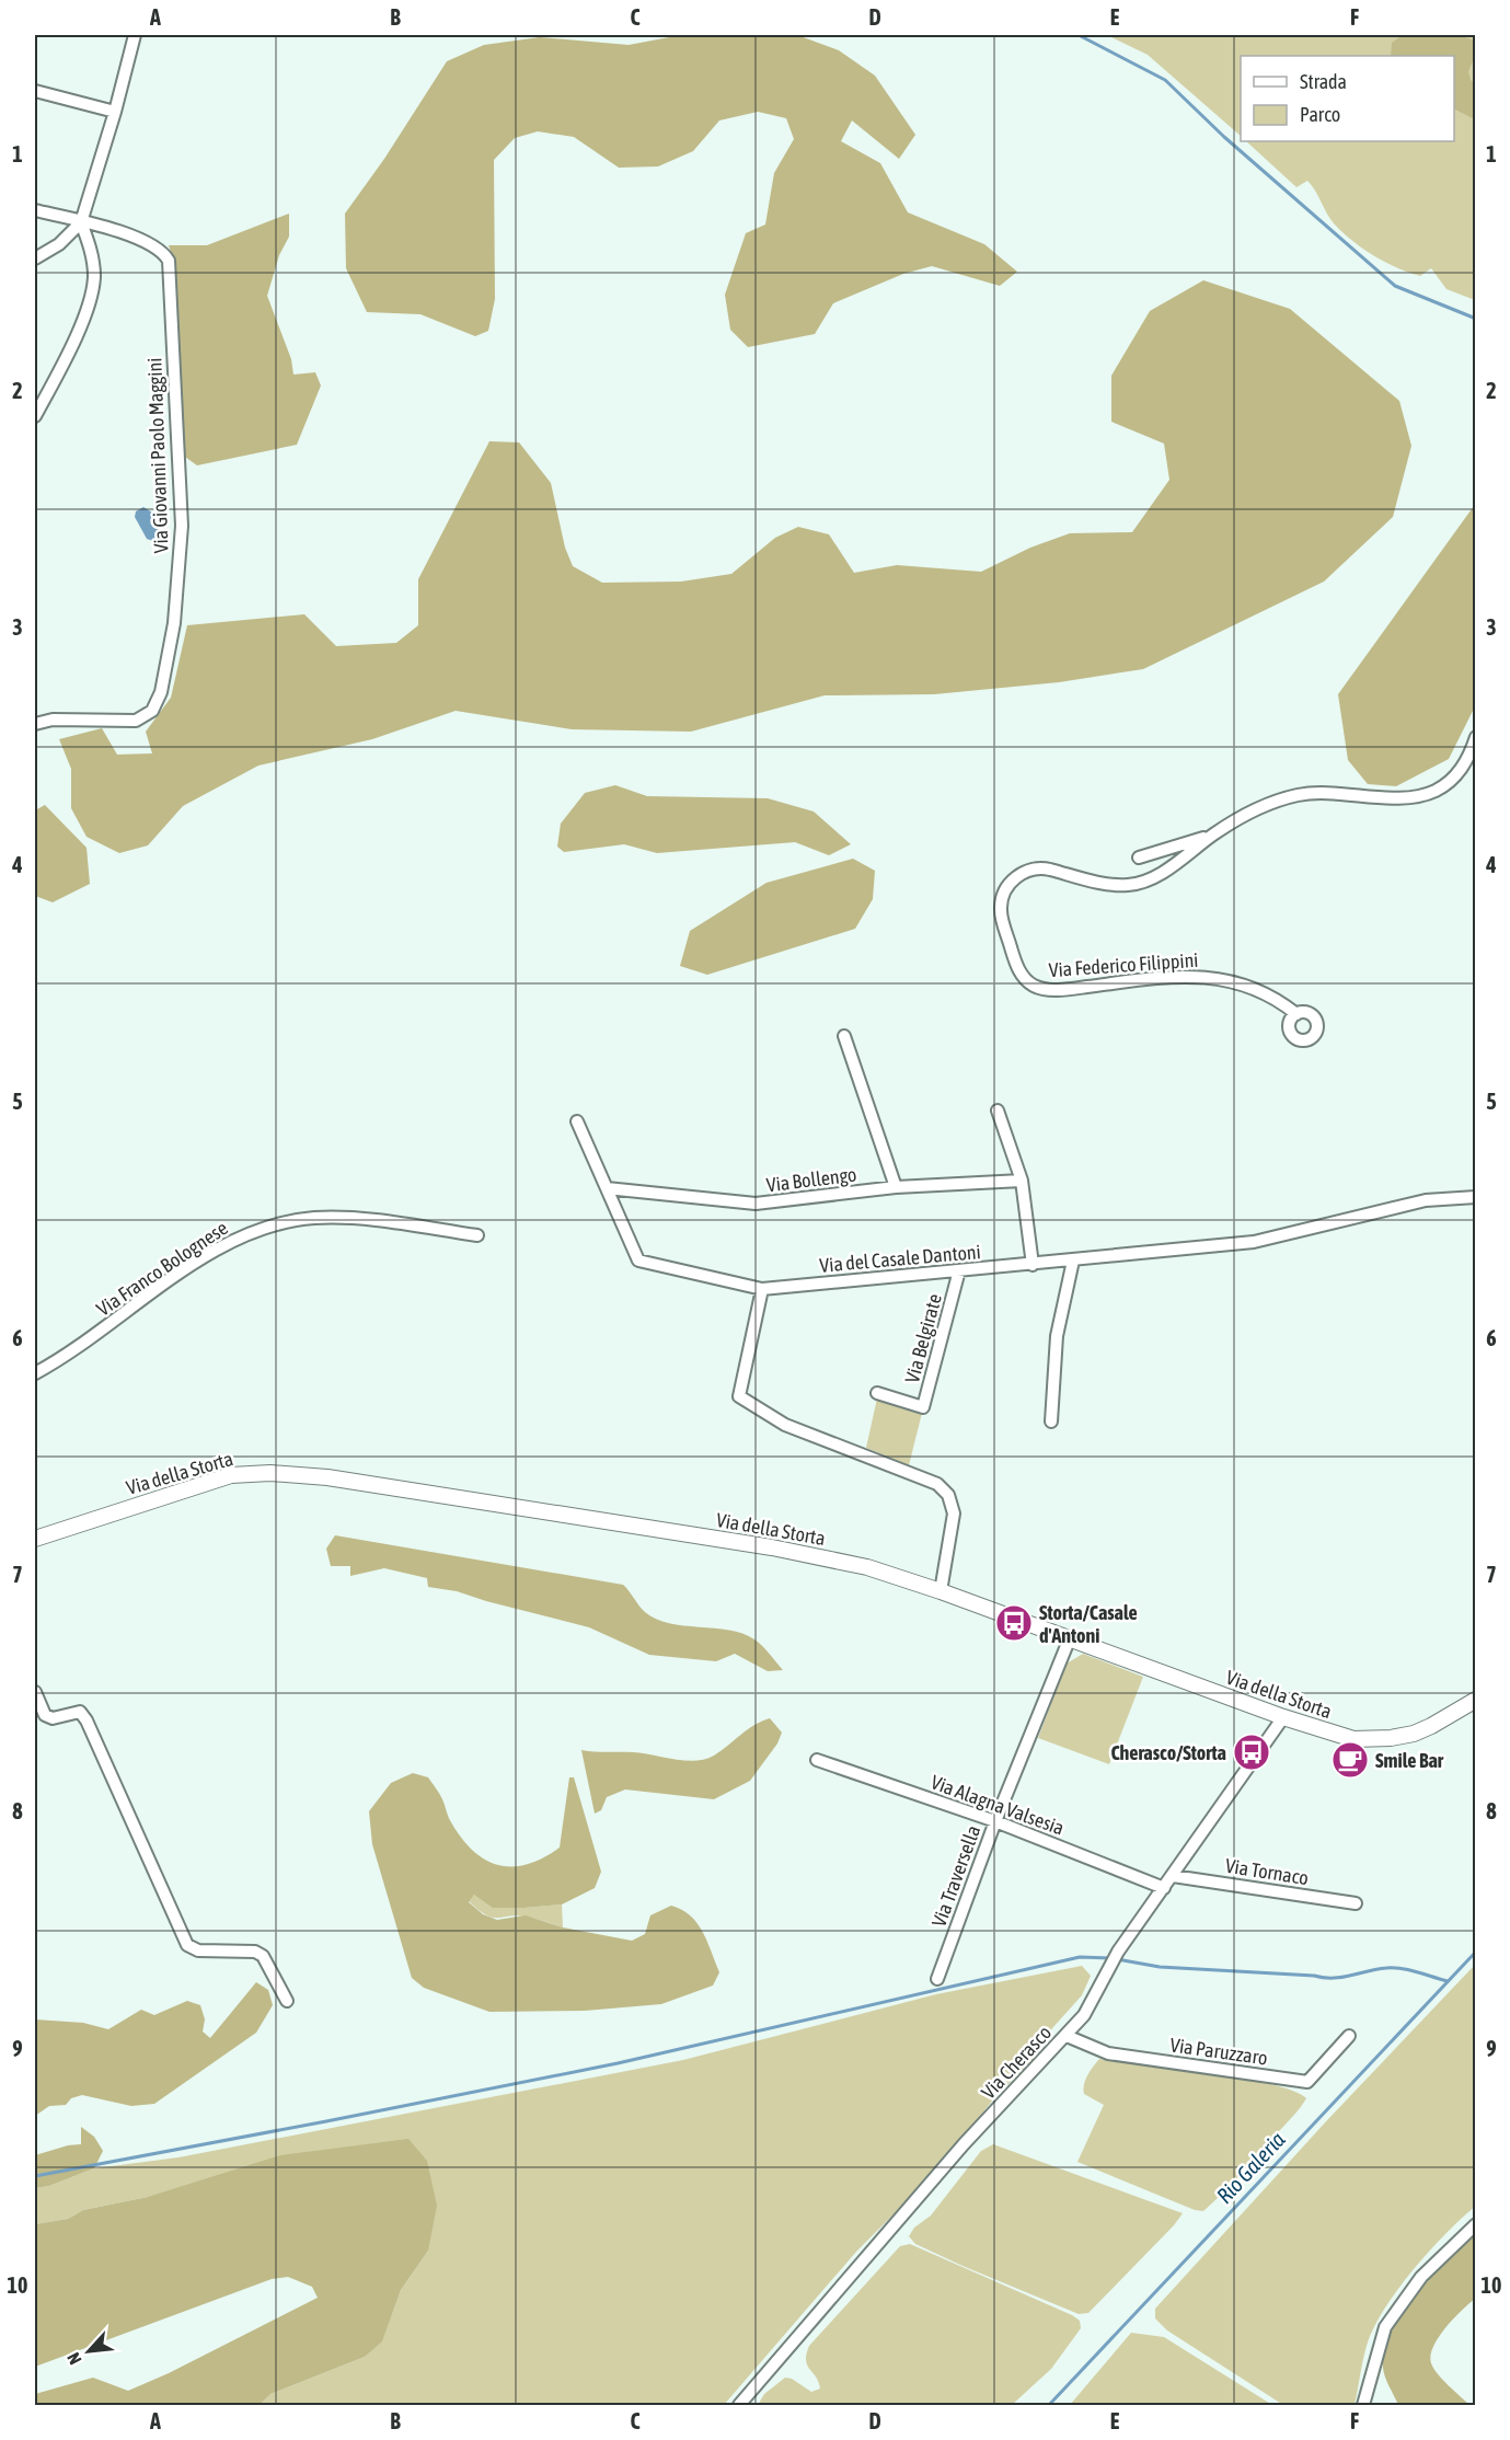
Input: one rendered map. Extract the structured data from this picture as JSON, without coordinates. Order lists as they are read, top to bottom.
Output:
{
  "streets": {
    "main road": ["Via della Storta"],
    "street": [
      "Via Giovanni Paolo Maggini",
      "Via Federico Filippini",
      "Via Bollengo",
      "Via del Casale Dantoni",
      "Via Franco Bolognese",
      "Via Belgirate",
      "Via Alagna Valsesia",
      "Via Tornaco",
      "Via Traversella",
      "Via Paruzzaro",
      "Via Cherasco"
    ]
  },
  "crossings": [
    ["Via Bollengo", "Via del Casale Dantoni"],
    ["Via del Casale Dantoni", "Via Belgirate"],
    ["Via della Storta", "Via Traversella"],
    ["Via della Storta", "Via Cherasco"],
    ["Via Alagna Valsesia", "Via Traversella"],
    ["Via Alagna Valsesia", "Via Cherasco"],
    ["Via Tornaco", "Via Cherasco"],
    ["Via Paruzzaro", "Via Cherasco"]
  ],
  "water": ["Rio Galeria"],
  "places": {
    "bus stop": ["Storta/Casale d'Antoni", "Cherasco/Storta"],
    "cafe": ["Smile Bar"]
  },
  "legend": ["Strada", "Parco"],
  "north": "bottom left",
  "grid": {
    "columns": [
      "A",
      "B",
      "C",
      "D",
      "E",
      "F"
    ],
    "rows": [
      "1",
      "2",
      "3",
      "4",
      "5",
      "6",
      "7",
      "8",
      "9",
      "10"
    ]
  }
}
